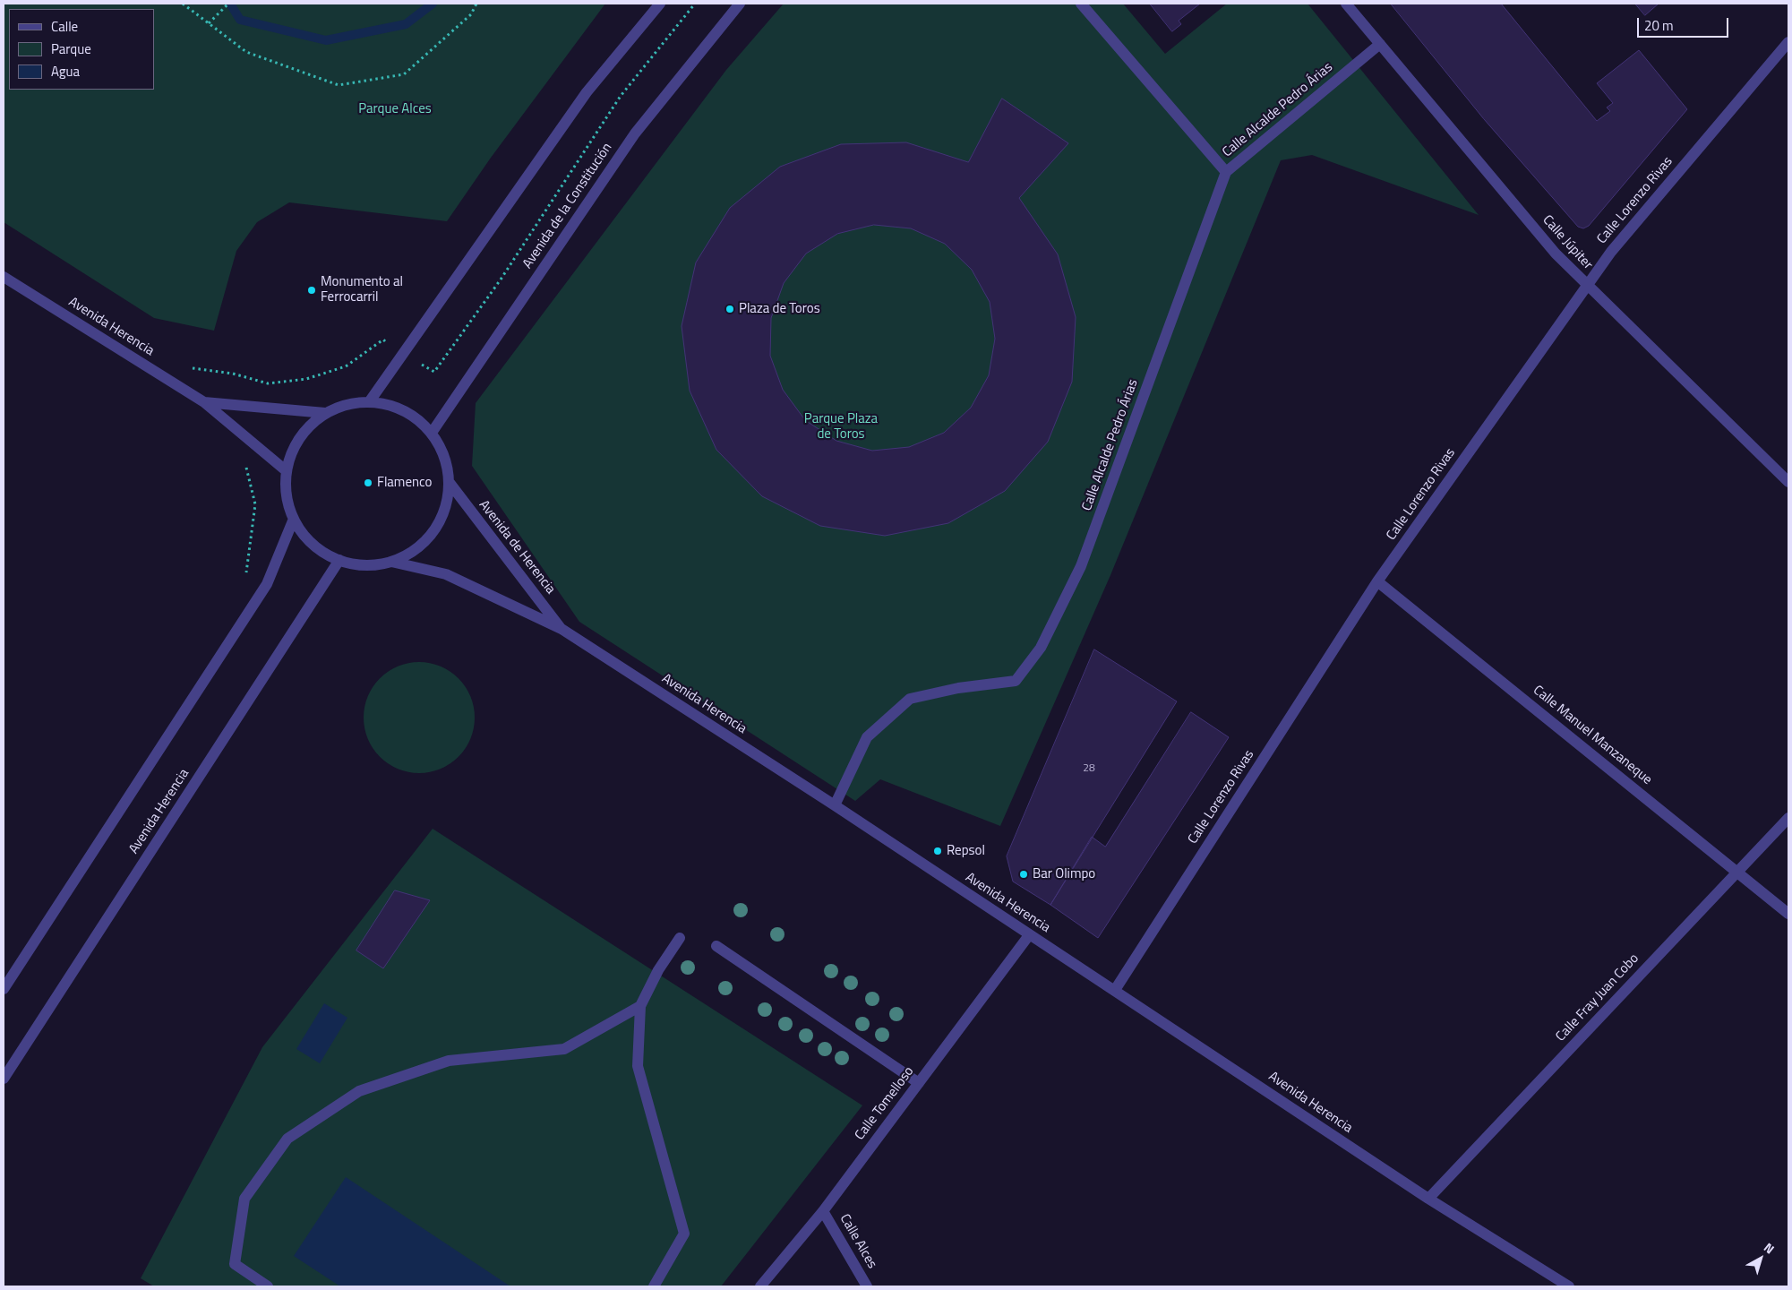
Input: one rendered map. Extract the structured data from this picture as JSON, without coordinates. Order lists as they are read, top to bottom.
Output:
{
  "streets": {
    "street": [
      "Calle Alcalde Pedro Árias",
      "Calle Lorenzo Rivas",
      "Avenida de la Constitución",
      "Calle Júpiter",
      "Avenida Herencia",
      "Avenida de Herencia",
      "Calle Manuel Manzaneque",
      "Calle Fray Juan Cobo",
      "Calle Tomelloso",
      "Calle Alces"
    ]
  },
  "crossings": [
    ["Calle Alcalde Pedro Árias", "Calle Júpiter"],
    ["Calle Alcalde Pedro Árias", "Avenida Herencia"],
    ["Calle Lorenzo Rivas", "Calle Júpiter"],
    ["Calle Lorenzo Rivas", "Avenida Herencia"],
    ["Calle Lorenzo Rivas", "Calle Manuel Manzaneque"],
    ["Avenida de la Constitución", "Avenida Herencia"],
    ["Avenida Herencia", "Avenida de Herencia"],
    ["Avenida Herencia", "Calle Fray Juan Cobo"],
    ["Avenida Herencia", "Calle Tomelloso"],
    ["Calle Manuel Manzaneque", "Calle Fray Juan Cobo"],
    ["Calle Tomelloso", "Calle Alces"]
  ],
  "parks": ["Parque Alces", "Parque Plaza de Toros"],
  "places": [
    "Monumento al Ferrocarril",
    "Plaza de Toros",
    "Flamenco",
    "Repsol",
    "Bar Olimpo"
  ],
  "house_numbers": ["28"],
  "legend": ["Calle", "Parque", "Agua"],
  "scale_bar": "20 m",
  "north": "top right"
}
